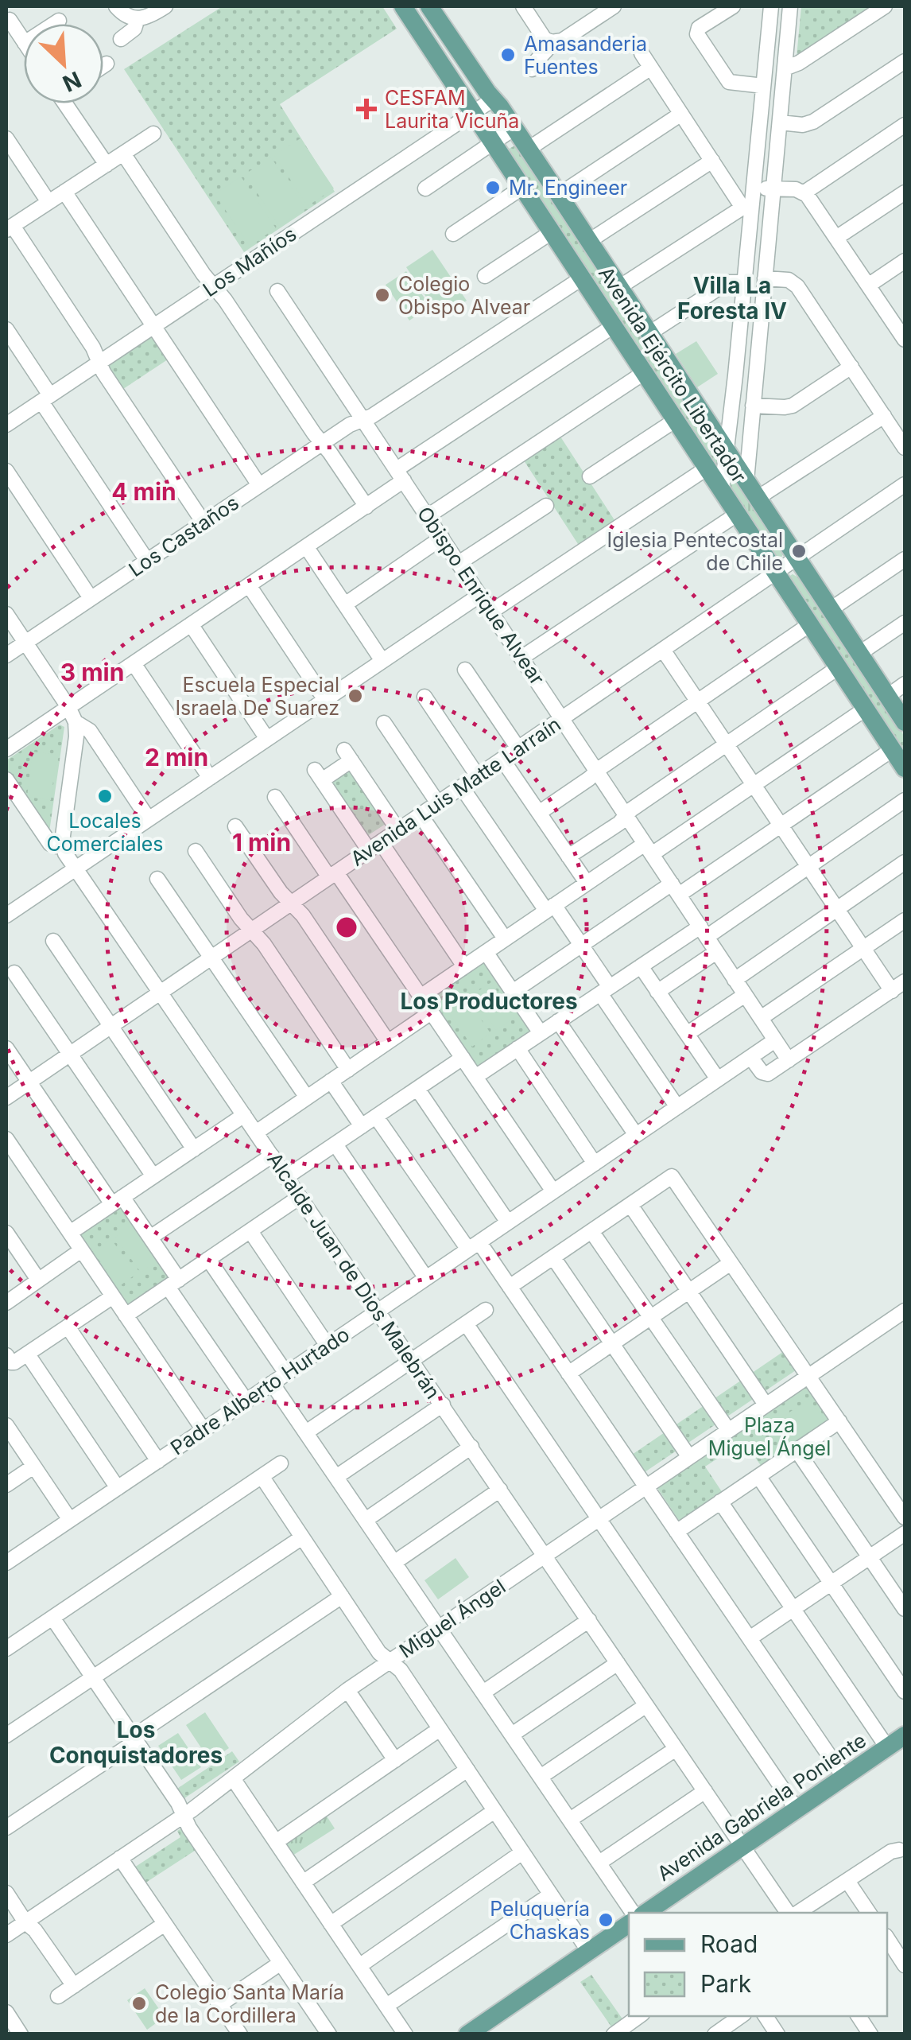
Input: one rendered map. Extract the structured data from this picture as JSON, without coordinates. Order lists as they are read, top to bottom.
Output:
{
  "streets": {
    "main road": ["Avenida Ejército Libertador", "Avenida Gabriela Poniente"],
    "street": [
      "Los Mañíos",
      "Los Castaños",
      "Obispo Enrique Alvear",
      "Avenida Luis Matte Larraín",
      "Alcalde Juan de Dios Malebrán",
      "Padre Alberto Hurtado",
      "Miguel Ángel"
    ]
  },
  "crossings": [
    ["Los Mañíos", "Avenida Ejército Libertador"],
    ["Avenida Ejército Libertador", "Los Castaños"],
    ["Avenida Ejército Libertador", "Avenida Luis Matte Larraín"],
    ["Los Castaños", "Obispo Enrique Alvear"],
    ["Obispo Enrique Alvear", "Avenida Luis Matte Larraín"],
    ["Obispo Enrique Alvear", "Padre Alberto Hurtado"],
    ["Avenida Luis Matte Larraín", "Alcalde Juan de Dios Malebrán"],
    ["Alcalde Juan de Dios Malebrán", "Padre Alberto Hurtado"],
    ["Alcalde Juan de Dios Malebrán", "Miguel Ángel"],
    ["Alcalde Juan de Dios Malebrán", "Avenida Gabriela Poniente"]
  ],
  "districts": ["Villa La Foresta IV", "Los Productores", "Los Conquistadores"],
  "parks": ["Plaza Miguel Ángel"],
  "places": {
    "other": [
      "Amasanderia Fuentes",
      "Mr. Engineer",
      "Colegio Obispo Alvear",
      "Iglesia Pentecostal de Chile",
      "Escuela Especial Israela De Suarez",
      "Locales Comerciales",
      "Peluquería Chaskas",
      "Colegio Santa María de la Cordillera"
    ],
    "health": ["CESFAM Laurita Vicuña"]
  },
  "legend": ["Road", "Park"],
  "north": "bottom right",
  "rings": [
    "4 min",
    "3 min",
    "2 min",
    "1 min"
  ]
}
